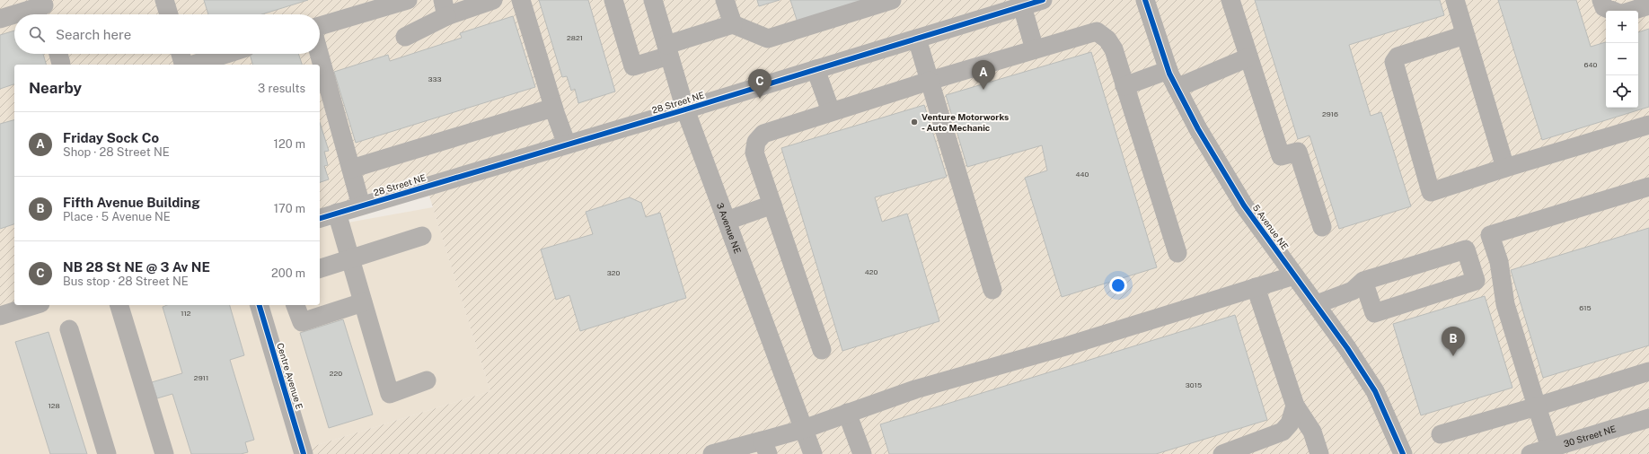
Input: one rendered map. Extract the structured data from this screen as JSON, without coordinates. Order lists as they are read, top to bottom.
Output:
{
  "streets": {
    "street": [
      "28 Street NE",
      "5 Avenue NE",
      "3 Avenue NE",
      "Centre Avenue E",
      "30 Street NE"
    ]
  },
  "crossings": [
    ["28 Street NE", "3 Avenue NE"]
  ],
  "places": ["Venture Motorworks - Auto Mechanic"],
  "house_numbers": [
    "2821",
    "640",
    "333",
    "2916",
    "440",
    "420",
    "320",
    "615",
    "112",
    "220",
    "2911",
    "3015",
    "128"
  ],
  "page": {
    "map_buttons": ["+", "−"],
    "search": "Search here",
    "pins": ["A", "C", "B"],
    "heading": ["Nearby", "3 results"],
    "list": [
      {
        "mark": "A",
        "name": "Friday Sock Co",
        "note": "Shop · 28 Street NE",
        "value": "120 m"
      },
      {
        "mark": "B",
        "name": "Fifth Avenue Building",
        "note": "Place · 5 Avenue NE",
        "value": "170 m"
      },
      {
        "mark": "C",
        "name": "NB 28 St NE @ 3 Av NE",
        "note": "Bus stop · 28 Street NE",
        "value": "200 m"
      }
    ]
  }
}
